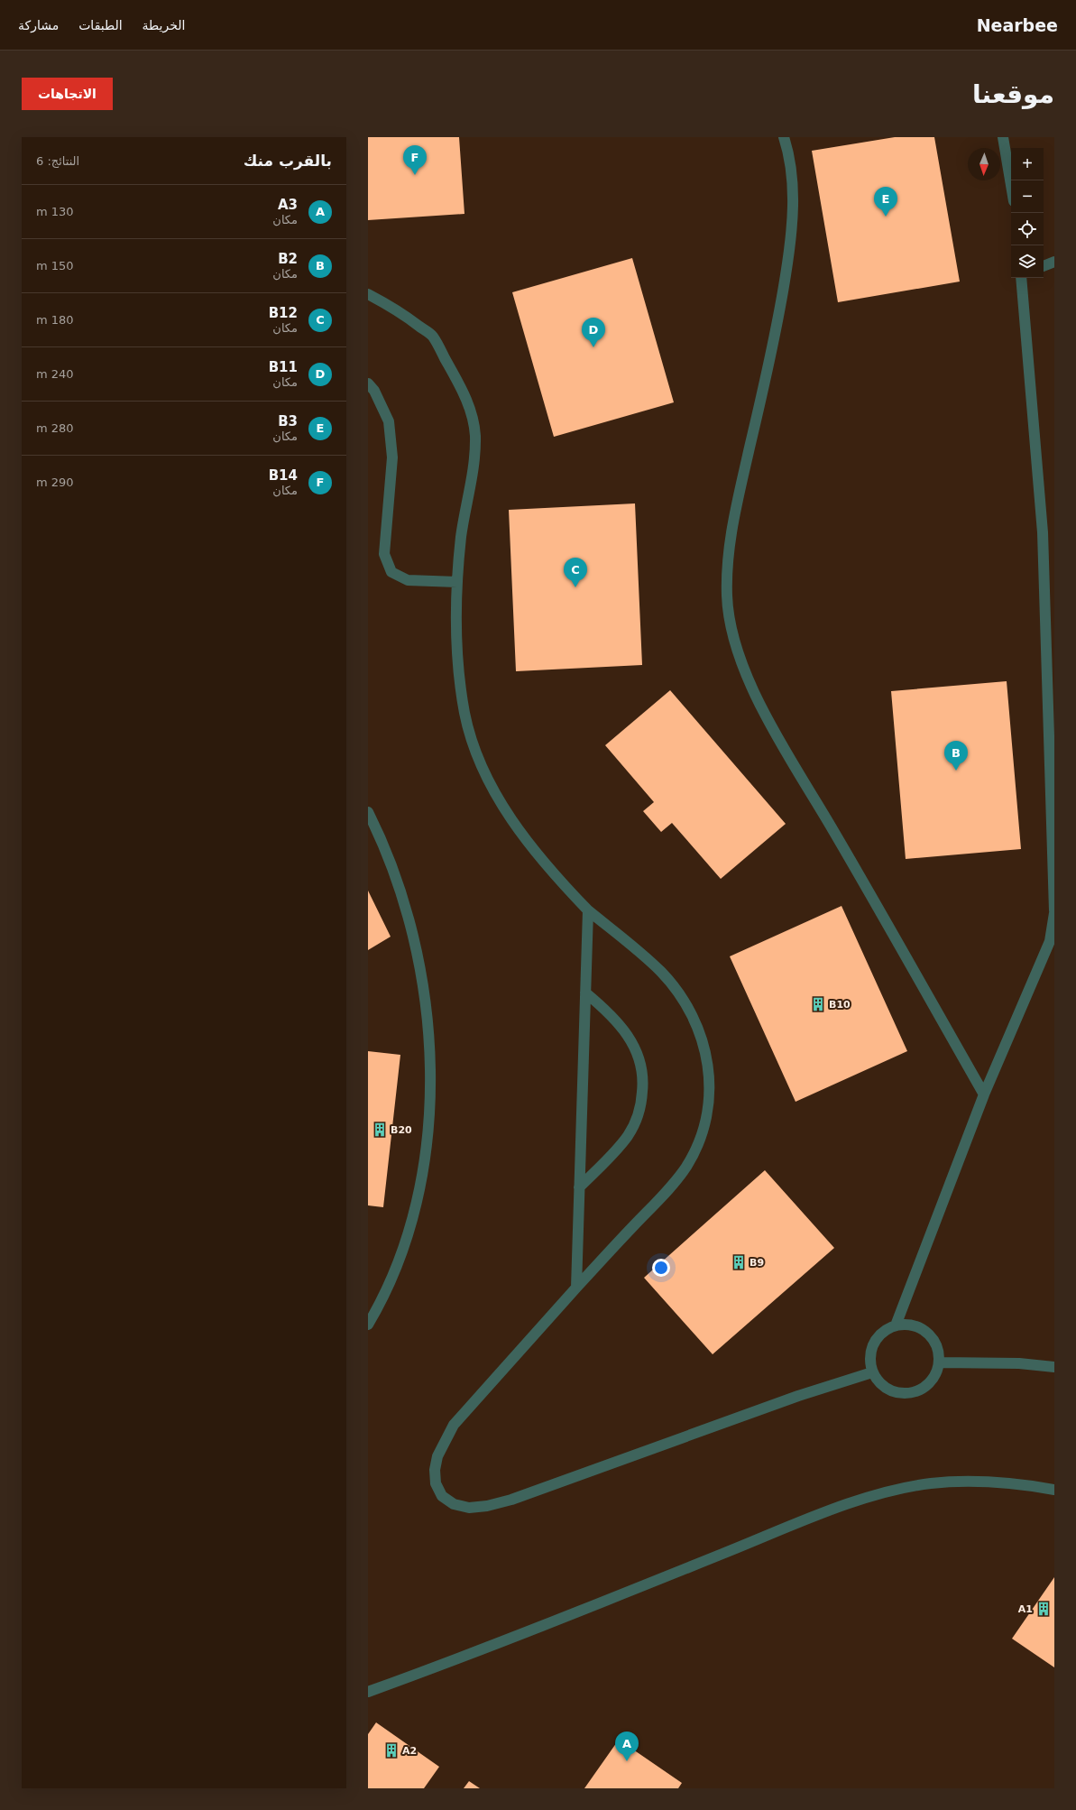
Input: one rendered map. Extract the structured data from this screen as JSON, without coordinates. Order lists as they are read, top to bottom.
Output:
{
  "places": {
    "building": [
      "B10",
      "B20",
      "B9",
      "A1",
      "A2"
    ]
  },
  "north": "bottom",
  "page": {
    "header": "Nearbee",
    "nav": ["الخريطة", "الطبقات", "مشاركة"],
    "buttons": "الاتجاهات",
    "title": "موقعنا",
    "heading": ["بالقرب منك", "النتائج: 6"],
    "pins": [
      "F",
      "E",
      "D",
      "C",
      "B",
      "A"
    ],
    "map_buttons": ["+", "−"],
    "list": [
      {
        "mark": "A",
        "name": "A3",
        "note": "مكان",
        "value": "130 m"
      },
      {
        "mark": "B",
        "name": "B2",
        "note": "مكان",
        "value": "150 m"
      },
      {
        "mark": "C",
        "name": "B12",
        "note": "مكان",
        "value": "180 m"
      },
      {
        "mark": "D",
        "name": "B11",
        "note": "مكان",
        "value": "240 m"
      },
      {
        "mark": "E",
        "name": "B3",
        "note": "مكان",
        "value": "280 m"
      },
      {
        "mark": "F",
        "name": "B14",
        "note": "مكان",
        "value": "290 m"
      }
    ]
  }
}
